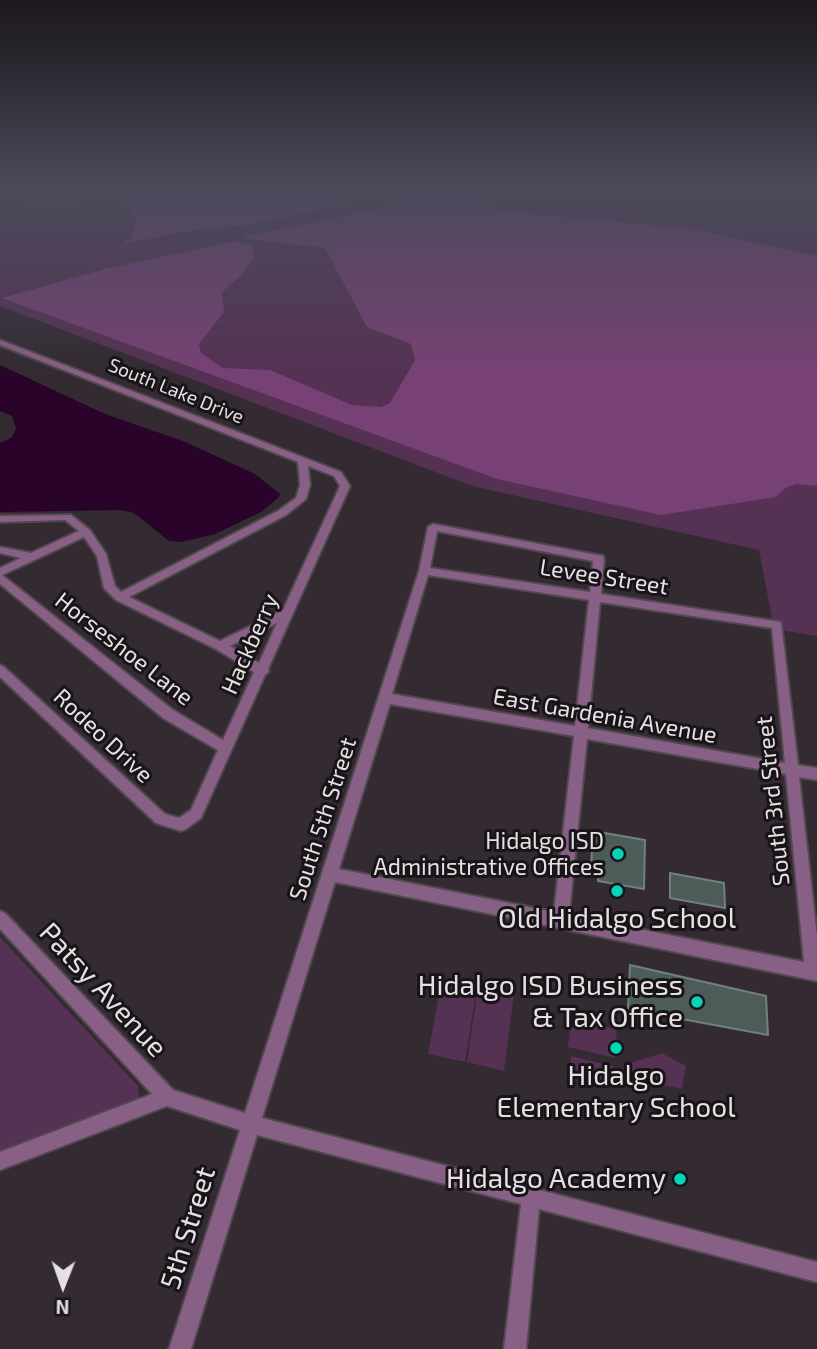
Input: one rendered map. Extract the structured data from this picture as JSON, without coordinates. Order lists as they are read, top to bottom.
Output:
{
  "streets": {
    "street": [
      "South Lake Drive",
      "Levee Street",
      "Hackberry",
      "Horseshoe Lane",
      "East Gardenia Avenue",
      "Rodeo Drive",
      "South 3rd Street",
      "South 5th Street",
      "Patsy Avenue",
      "5th Street"
    ]
  },
  "crossings": [
    ["South Lake Drive", "Hackberry"],
    ["Levee Street", "South 3rd Street"],
    ["Levee Street", "South 5th Street"],
    ["Hackberry", "Horseshoe Lane"],
    ["Hackberry", "Rodeo Drive"],
    ["East Gardenia Avenue", "South 3rd Street"],
    ["East Gardenia Avenue", "South 5th Street"],
    ["South 5th Street", "5th Street"]
  ],
  "places": [
    "Hidalgo ISD Administrative Offices",
    "Old Hidalgo School",
    "Hidalgo ISD Business & Tax Office",
    "Hidalgo Elementary School",
    "Hidalgo Academy"
  ],
  "north": "bottom"
}
